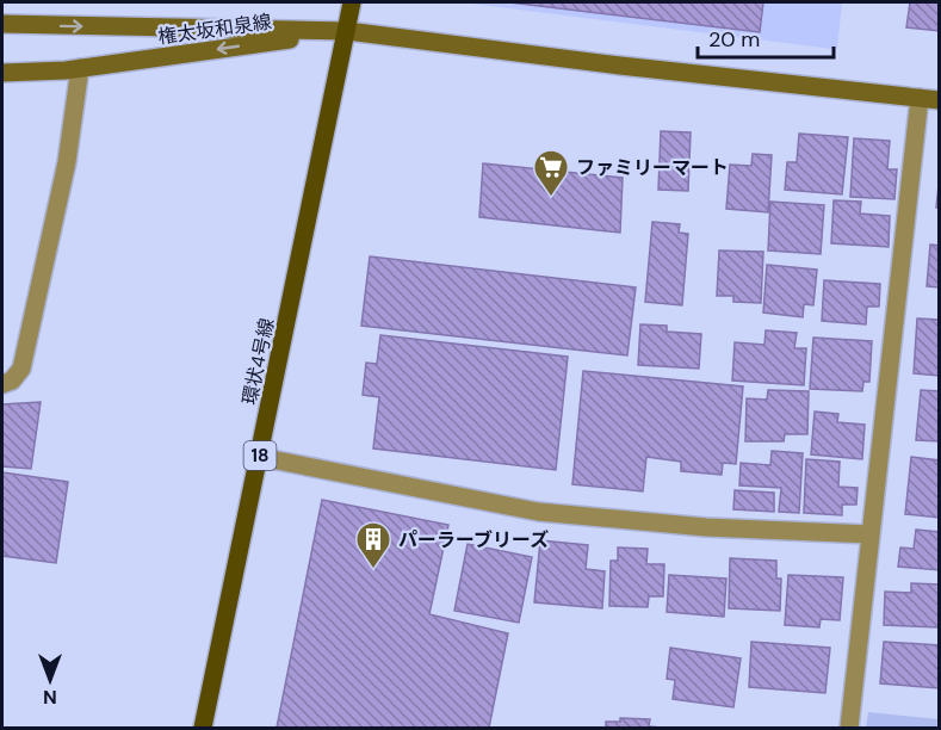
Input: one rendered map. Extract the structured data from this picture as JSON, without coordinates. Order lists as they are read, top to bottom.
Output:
{
  "streets": {
    "main road": ["環状4号線", "18"],
    "street": ["権太坂和泉線"]
  },
  "crossings": [
    ["権太坂和泉線", "環状4号線"]
  ],
  "places": {
    "supermarket": ["ファミリーマート"],
    "building": ["パーラーブリーズ"]
  },
  "scale_bar": "20 m",
  "north": "bottom"
}
